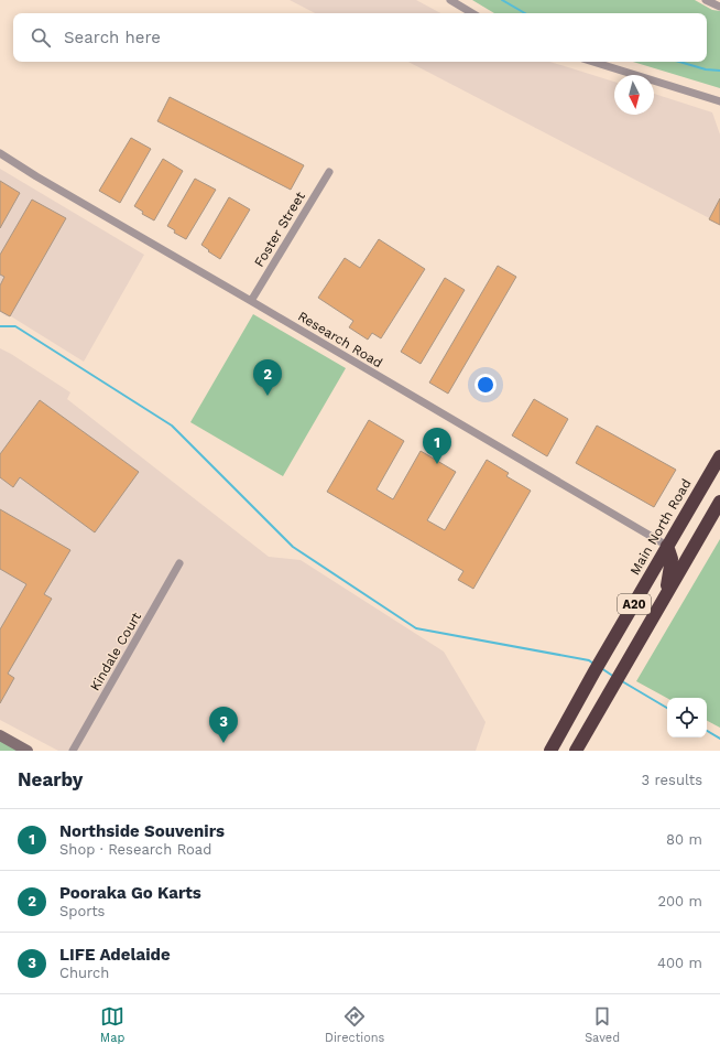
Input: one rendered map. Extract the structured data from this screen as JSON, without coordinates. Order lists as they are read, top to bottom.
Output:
{
  "streets": {
    "highway": ["Main North Road", "A20"],
    "street": ["Foster Street", "Research Road", "Kindale Court"]
  },
  "crossings": [
    ["Foster Street", "Research Road"],
    ["Research Road", "Main North Road"]
  ],
  "north": "bottom",
  "page": {
    "search": "Search here",
    "pins": ["2", "1", "3"],
    "heading": ["Nearby", "3 results"],
    "list": [
      {
        "mark": "1",
        "name": "Northside Souvenirs",
        "note": "Shop · Research Road",
        "value": "80 m"
      },
      {
        "mark": "2",
        "name": "Pooraka Go Karts",
        "note": "Sports",
        "value": "200 m"
      },
      {
        "mark": "3",
        "name": "LIFE Adelaide",
        "note": "Church",
        "value": "400 m"
      }
    ],
    "nav": ["Map", "Directions", "Saved"]
  }
}
